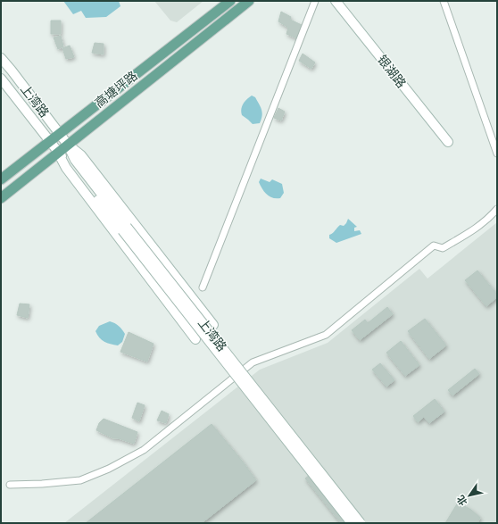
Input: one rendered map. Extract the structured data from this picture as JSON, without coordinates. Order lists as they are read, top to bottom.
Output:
{
  "streets": {
    "main road": ["银湖路", "高塘坪路", "上湾路"]
  },
  "crossings": [
    ["高塘坪路", "上湾路"]
  ],
  "north": "bottom left"
}
